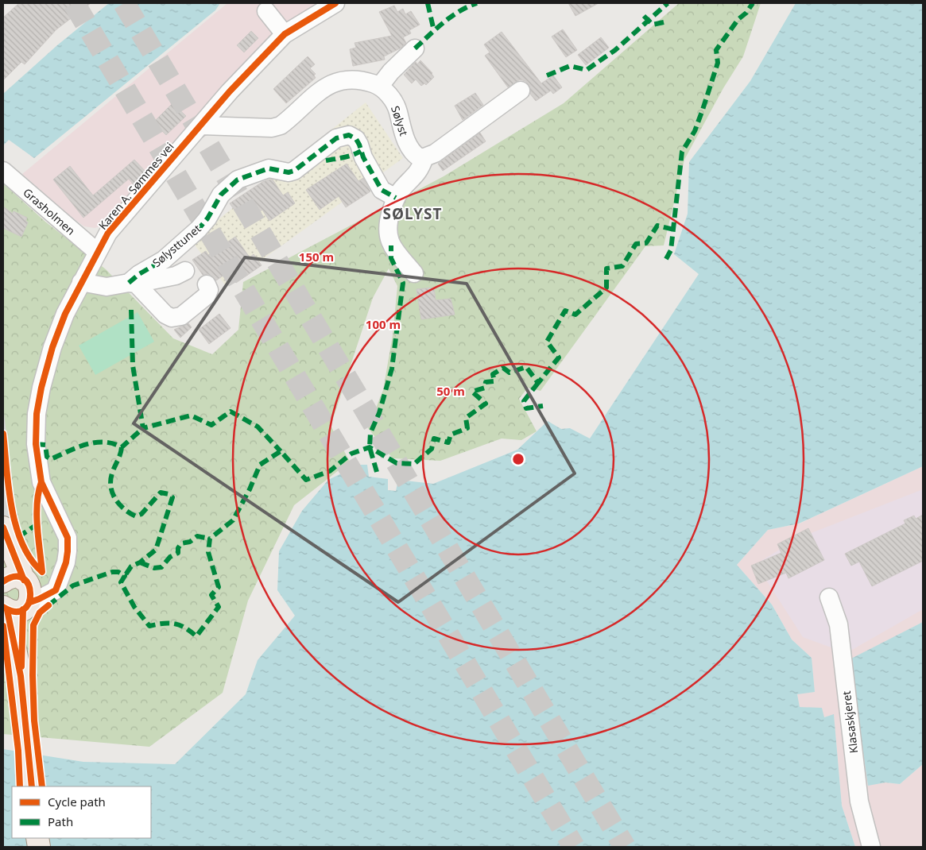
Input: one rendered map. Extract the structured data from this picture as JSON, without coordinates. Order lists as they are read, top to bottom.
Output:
{
  "streets": {
    "street": [
      "Sølyst",
      "Karen A. Sømmes vei",
      "Grasholmen",
      "Sølysttunet",
      "Klasaskjeret"
    ]
  },
  "crossings": [
    ["Karen A. Sømmes vei", "Grasholmen"],
    ["Karen A. Sømmes vei", "Sølysttunet"]
  ],
  "districts": ["SØLYST"],
  "legend": ["Cycle path", "Path"],
  "rings": ["150 m", "100 m", "50 m"]
}
